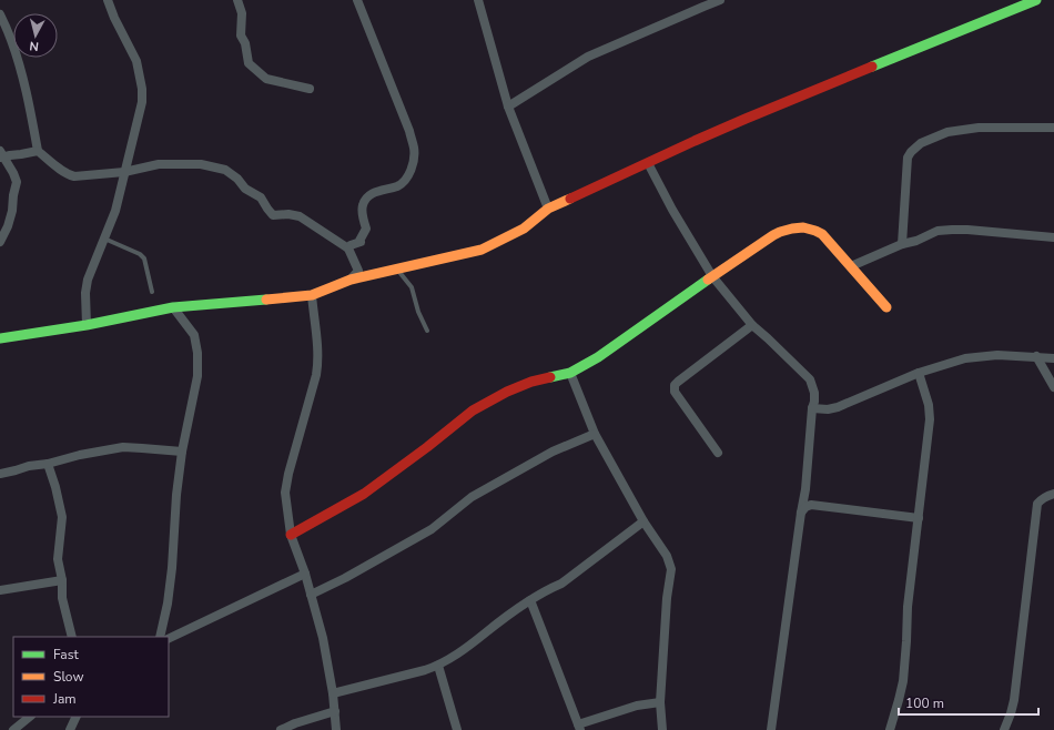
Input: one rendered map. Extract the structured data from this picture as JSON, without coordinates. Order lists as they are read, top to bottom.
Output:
{
  "legend": ["Fast", "Slow", "Jam"],
  "scale_bar": "100 m",
  "north": "bottom"
}
